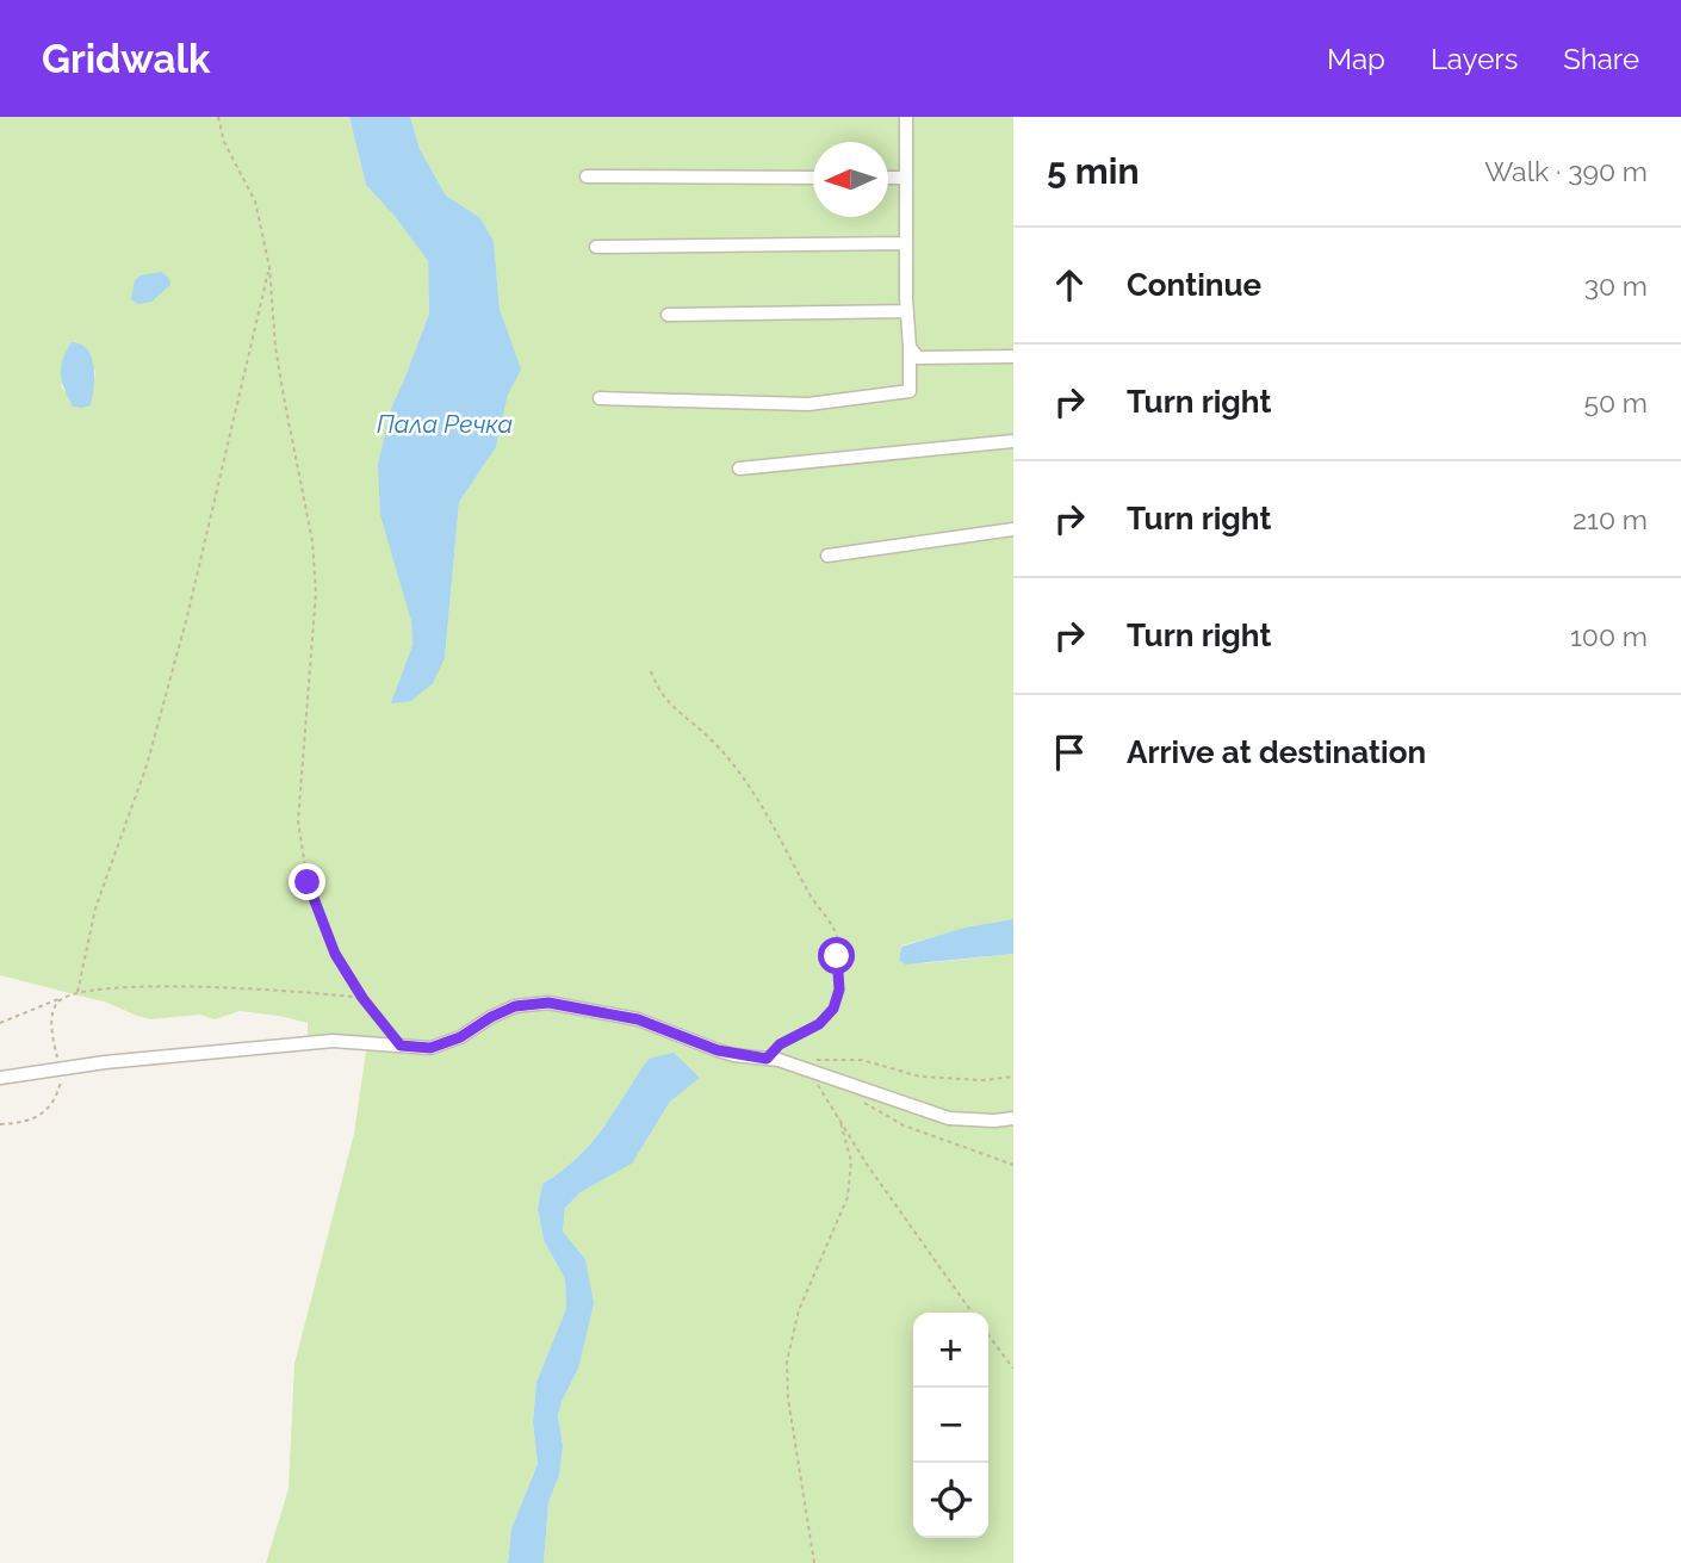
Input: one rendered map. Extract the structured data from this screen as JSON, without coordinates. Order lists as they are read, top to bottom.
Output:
{
  "water": ["Пала Речка"],
  "north": "left",
  "page": {
    "header": "Gridwalk",
    "nav": ["Map", "Layers", "Share"],
    "heading": ["5 min", "Walk · 390 m"],
    "list": [
      ["Continue", "30 m"],
      ["Turn right", "50 m"],
      ["Turn right", "210 m"],
      ["Turn right", "100 m"],
      "Arrive at destination"
    ],
    "map_buttons": ["+", "−"]
  }
}
